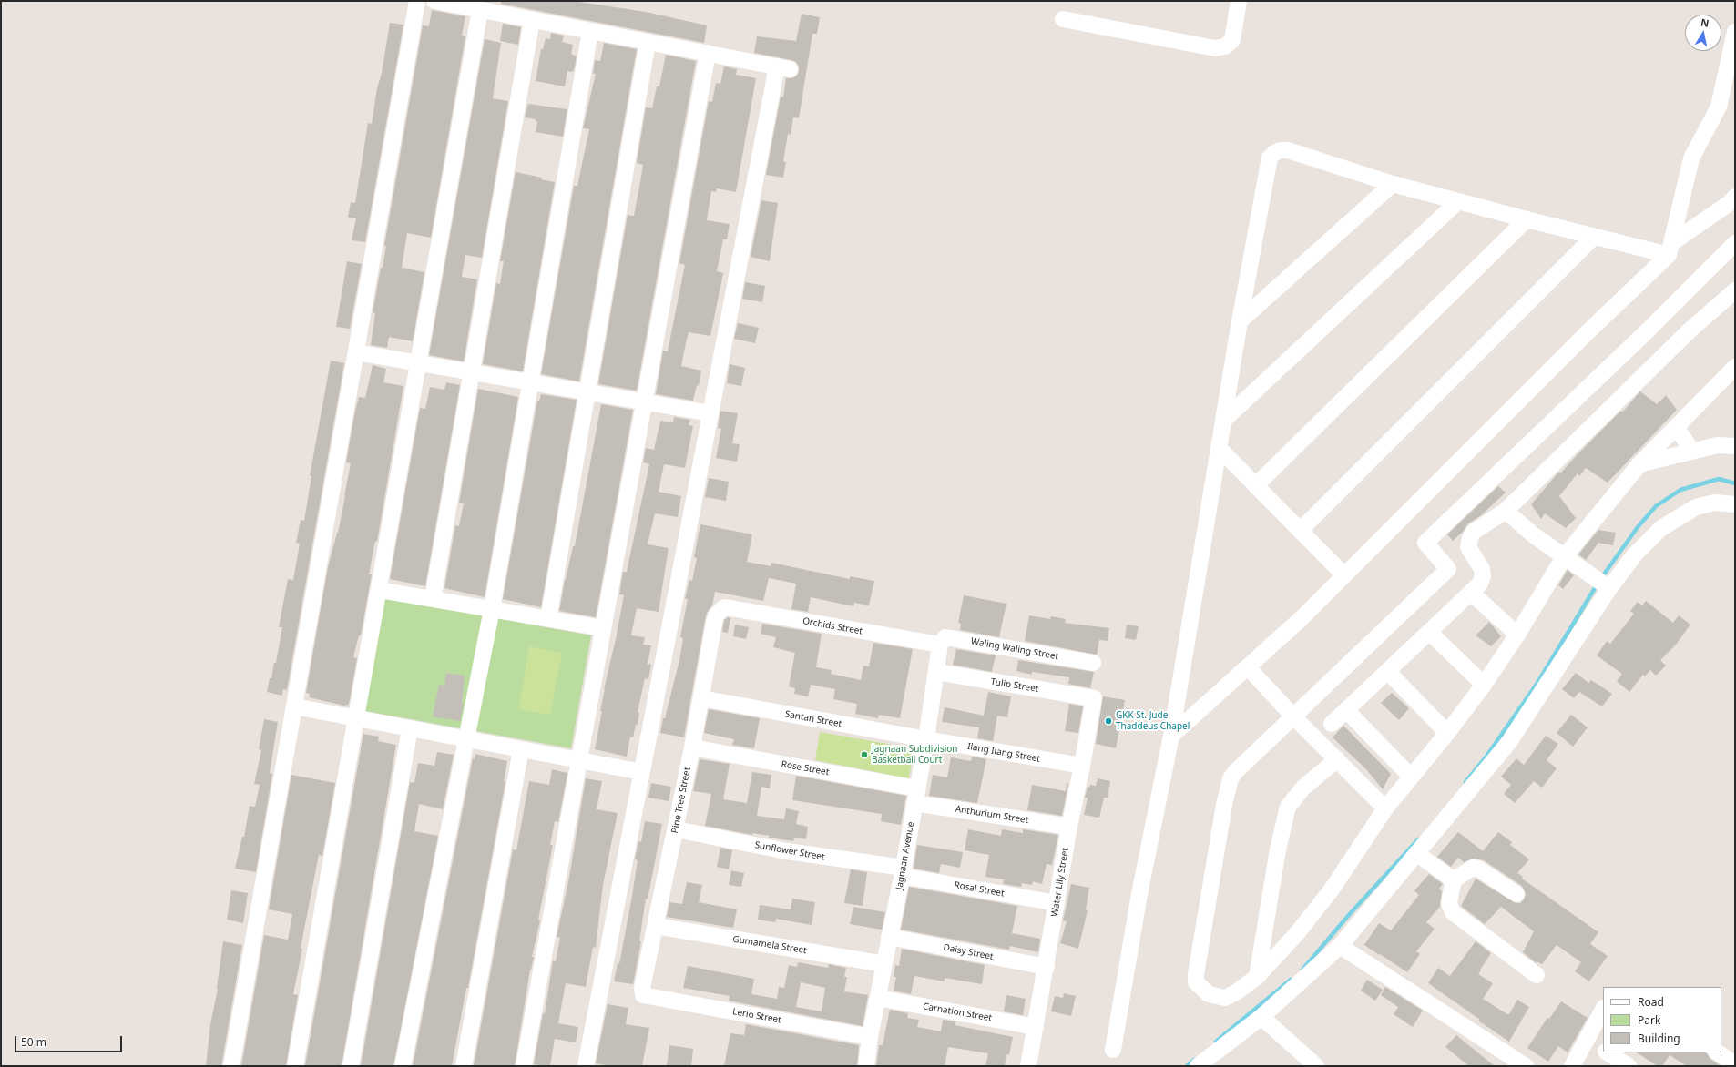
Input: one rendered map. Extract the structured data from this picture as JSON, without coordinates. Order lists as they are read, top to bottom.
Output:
{
  "streets": {
    "street": [
      "Orchids Street",
      "Waling Waling Street",
      "Tulip Street",
      "Santan Street",
      "Ilang Ilang Street",
      "Rose Street",
      "Pine Tree Street",
      "Anthurium Street",
      "Sunflower Street",
      "Jagnaan Avenue",
      "Water Lily Street",
      "Rosal Street",
      "Gumamela Street",
      "Daisy Street",
      "Carnation Street",
      "Lerio Street"
    ]
  },
  "crossings": [
    ["Orchids Street", "Waling Waling Street"],
    ["Orchids Street", "Pine Tree Street"],
    ["Orchids Street", "Jagnaan Avenue"],
    ["Waling Waling Street", "Jagnaan Avenue"],
    ["Tulip Street", "Jagnaan Avenue"],
    ["Tulip Street", "Water Lily Street"],
    ["Santan Street", "Ilang Ilang Street"],
    ["Santan Street", "Pine Tree Street"],
    ["Santan Street", "Jagnaan Avenue"],
    ["Ilang Ilang Street", "Jagnaan Avenue"],
    ["Ilang Ilang Street", "Water Lily Street"],
    ["Rose Street", "Pine Tree Street"],
    ["Rose Street", "Anthurium Street"],
    ["Rose Street", "Jagnaan Avenue"],
    ["Pine Tree Street", "Sunflower Street"],
    ["Pine Tree Street", "Gumamela Street"],
    ["Pine Tree Street", "Lerio Street"],
    ["Anthurium Street", "Jagnaan Avenue"],
    ["Anthurium Street", "Water Lily Street"],
    ["Sunflower Street", "Jagnaan Avenue"],
    ["Sunflower Street", "Rosal Street"],
    ["Jagnaan Avenue", "Rosal Street"],
    ["Jagnaan Avenue", "Gumamela Street"],
    ["Jagnaan Avenue", "Daisy Street"],
    ["Jagnaan Avenue", "Carnation Street"],
    ["Jagnaan Avenue", "Lerio Street"],
    ["Water Lily Street", "Rosal Street"],
    ["Water Lily Street", "Daisy Street"],
    ["Water Lily Street", "Carnation Street"]
  ],
  "places": ["GKK St. Jude Thaddeus Chapel", "Jagnaan Subdivision Basketball Court"],
  "legend": ["Road", "Park", "Building"],
  "scale_bar": "50 m",
  "north": "top"
}
